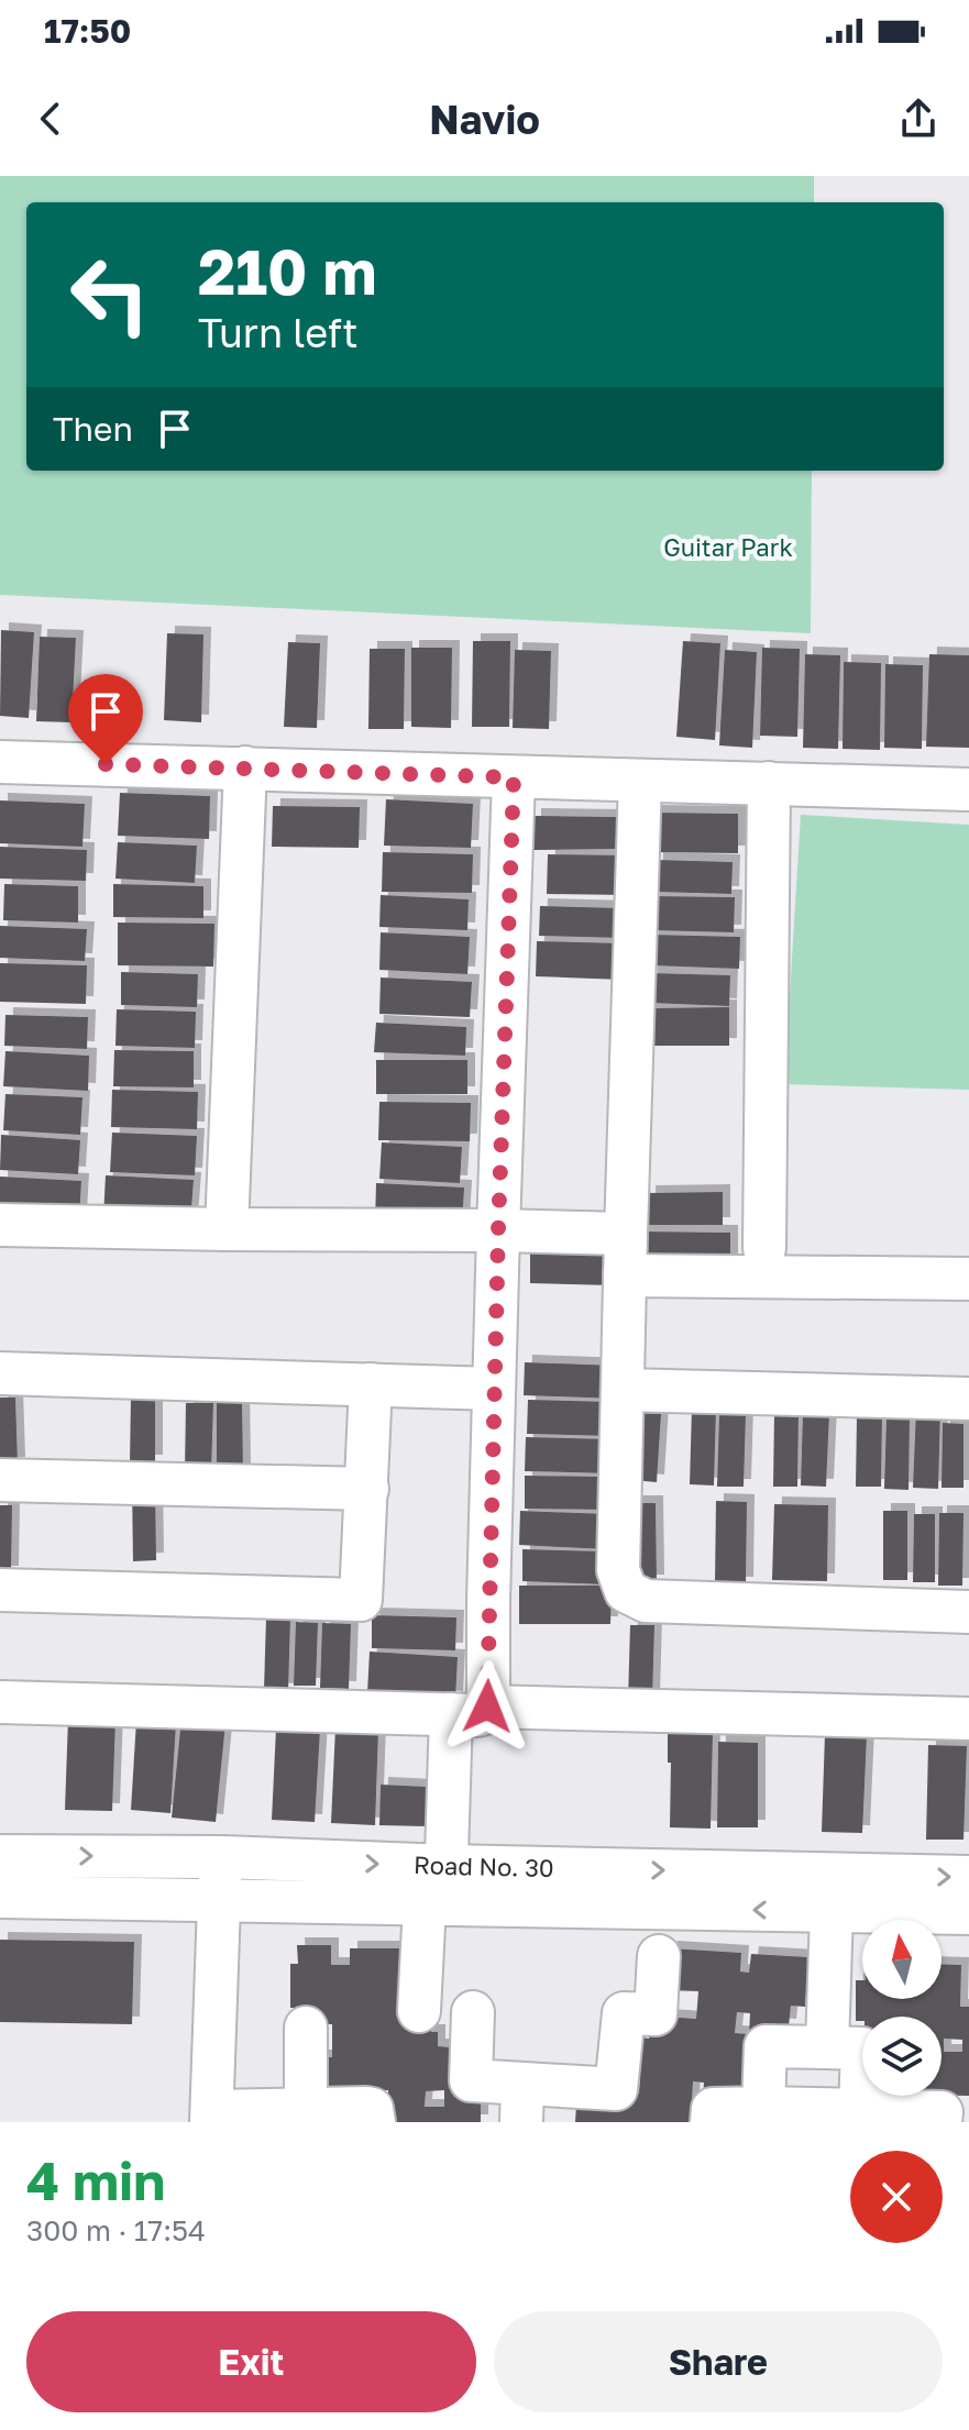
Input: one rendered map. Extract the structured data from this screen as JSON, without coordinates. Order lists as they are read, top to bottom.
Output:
{
  "streets": {
    "street": ["Road No. 30"]
  },
  "parks": ["Guitar Park"],
  "north": "top",
  "page": {
    "status": "17:50",
    "header": "Navio",
    "turn": ["210 m", "Turn left"],
    "then": "Then",
    "heading": ["4 min", "300 m · 17:54"],
    "buttons": ["Exit", "Share"]
  }
}
